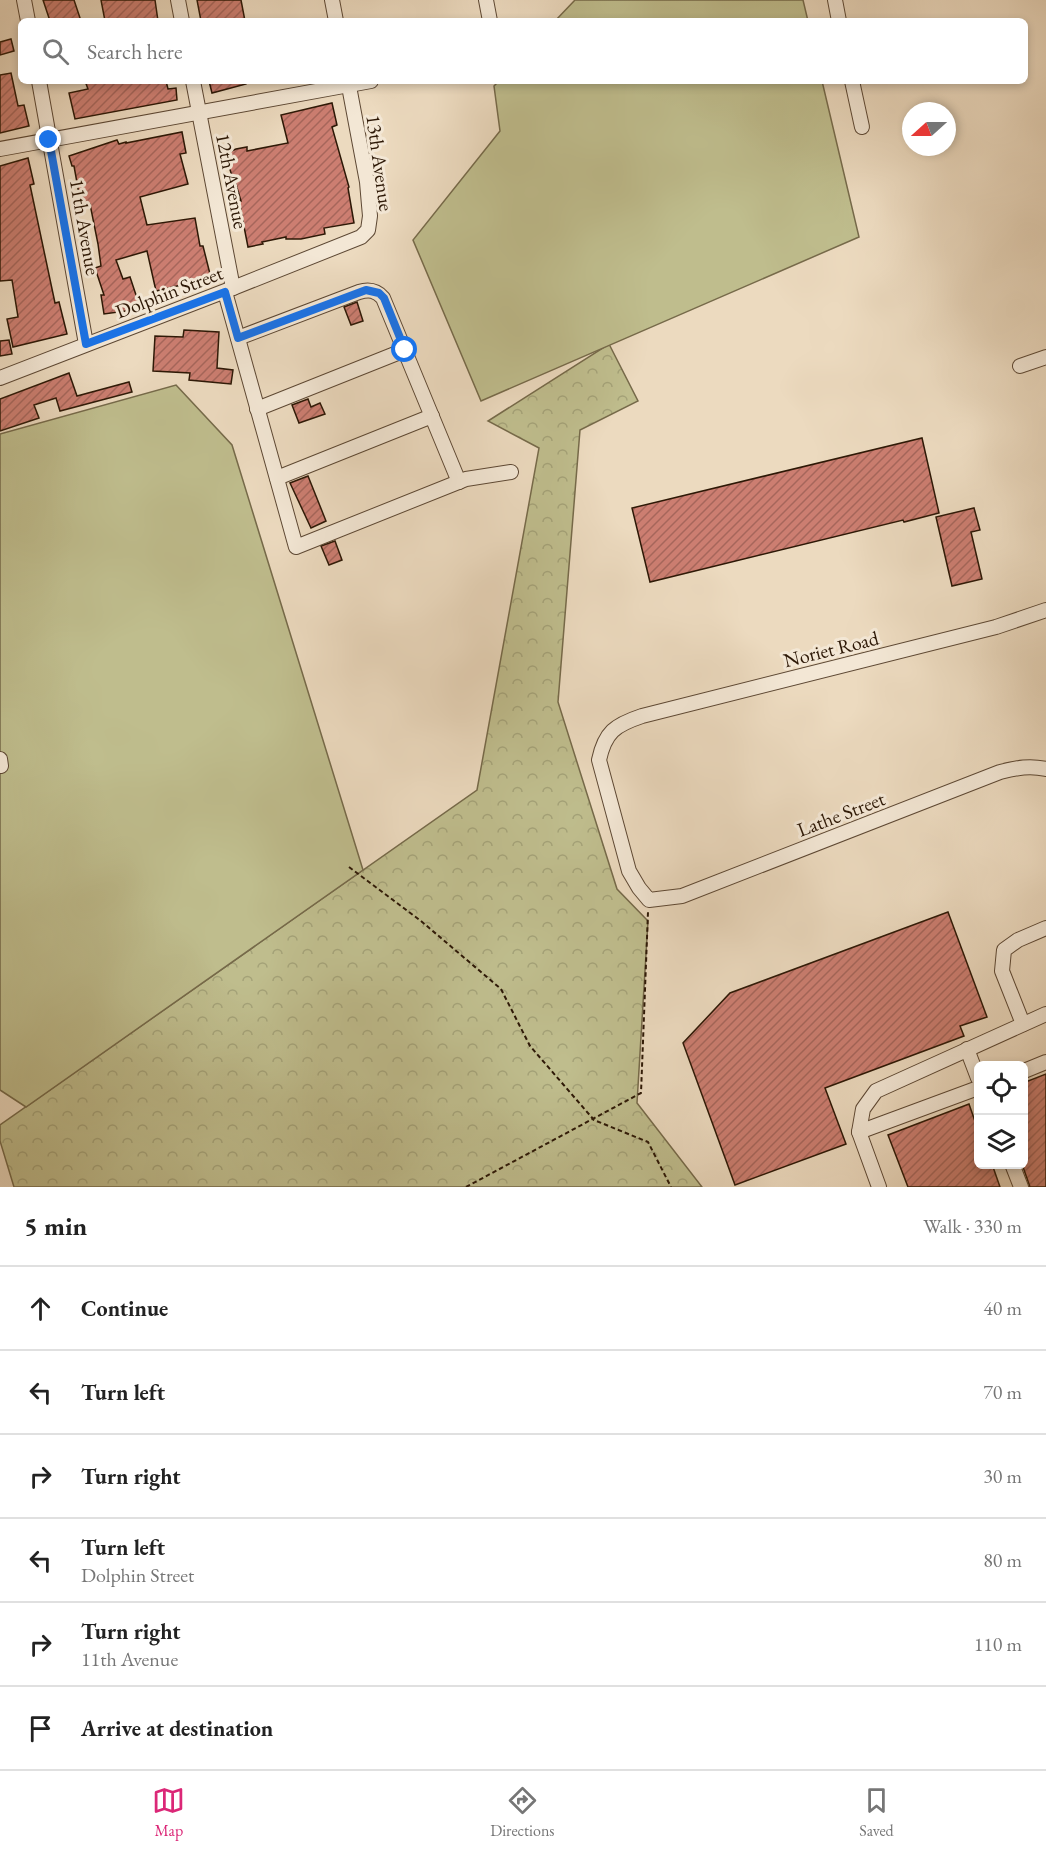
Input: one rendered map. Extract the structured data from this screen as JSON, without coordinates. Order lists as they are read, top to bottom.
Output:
{
  "streets": {
    "street": [
      "13th Avenue",
      "12th Avenue",
      "11th Avenue",
      "Dolphin Street",
      "Noriet Road",
      "Lathe Street"
    ]
  },
  "crossings": [
    ["13th Avenue", "Dolphin Street"],
    ["12th Avenue", "Dolphin Street"],
    ["11th Avenue", "Dolphin Street"],
    ["Noriet Road", "Lathe Street"]
  ],
  "north": "left",
  "page": {
    "search": "Search here",
    "heading": ["5 min", "Walk · 330 m"],
    "list": [
      ["Continue", "40 m"],
      ["Turn left", "70 m"],
      ["Turn right", "30 m"],
      ["Turn left", "Dolphin Street", "80 m"],
      ["Turn right", "11th Avenue", "110 m"],
      "Arrive at destination"
    ],
    "nav": ["Map", "Directions", "Saved"]
  }
}
